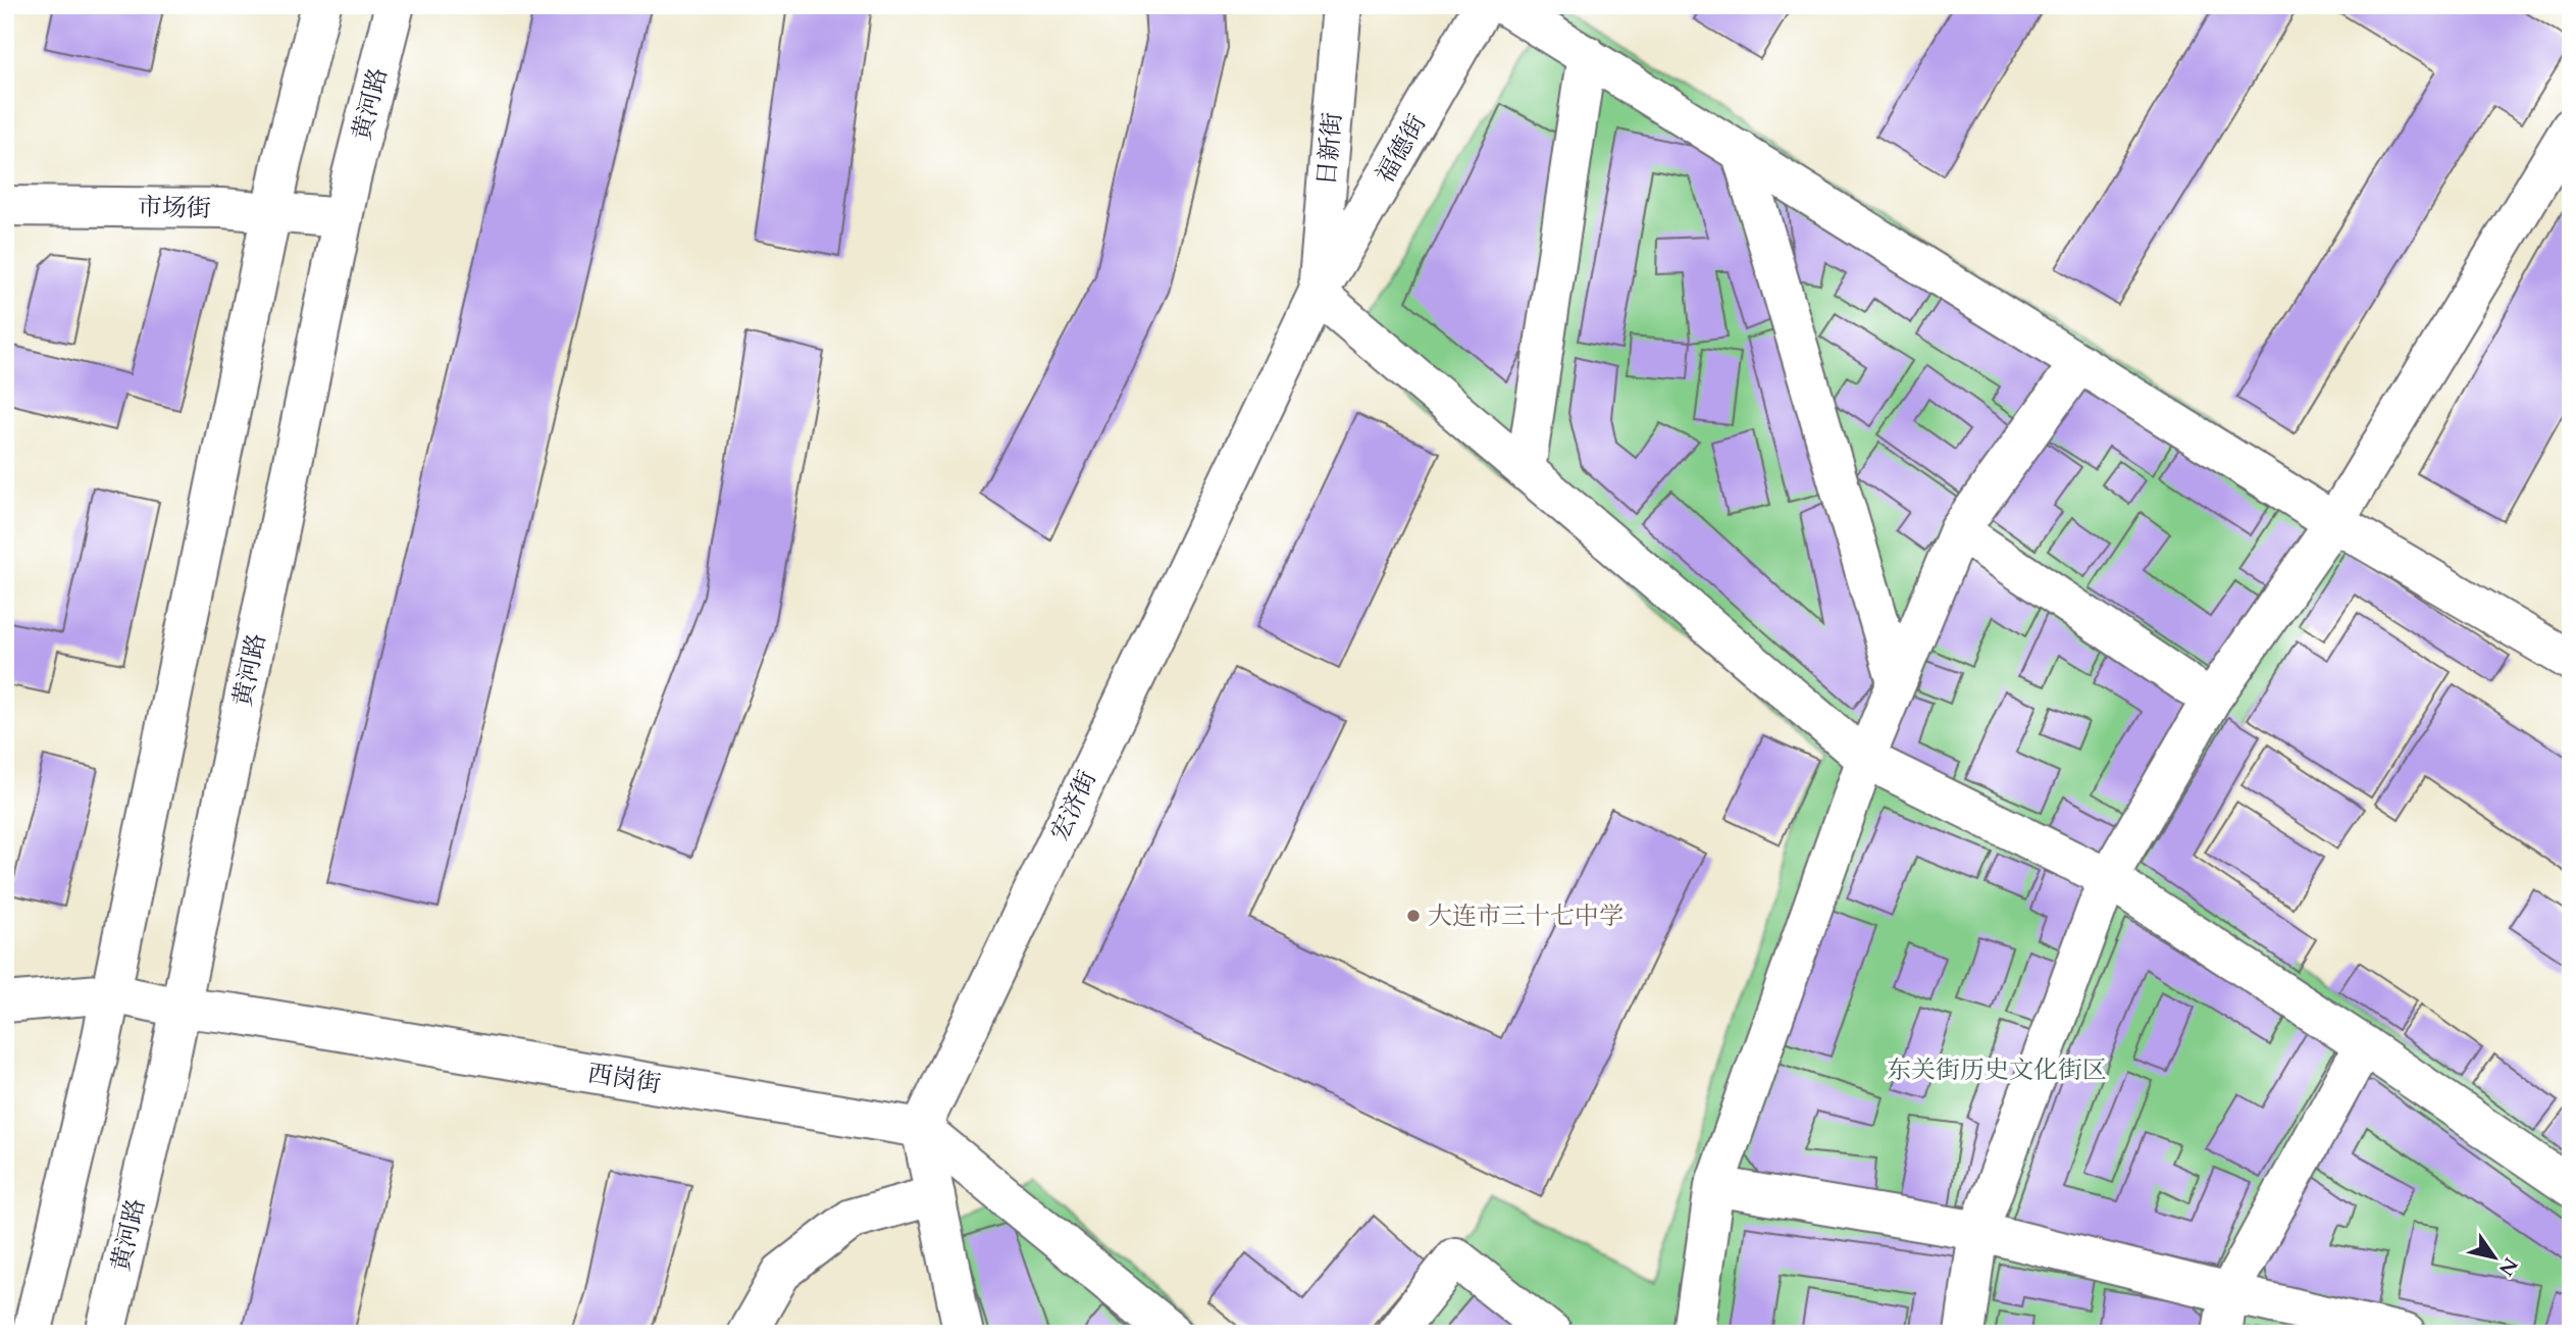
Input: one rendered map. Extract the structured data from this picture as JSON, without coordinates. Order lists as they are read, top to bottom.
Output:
{
  "streets": {
    "street": [
      "黄河路",
      "日新街",
      "福德街",
      "市场街",
      "宏济街",
      "西岗街"
    ]
  },
  "crossings": [
    ["黄河路", "市场街"],
    ["黄河路", "西岗街"],
    ["日新街", "福德街"],
    ["日新街", "宏济街"],
    ["福德街", "宏济街"],
    ["宏济街", "西岗街"]
  ],
  "parks": ["东关街历史文化街区"],
  "places": ["大连市三十七中学"],
  "north": "bottom right"
}
